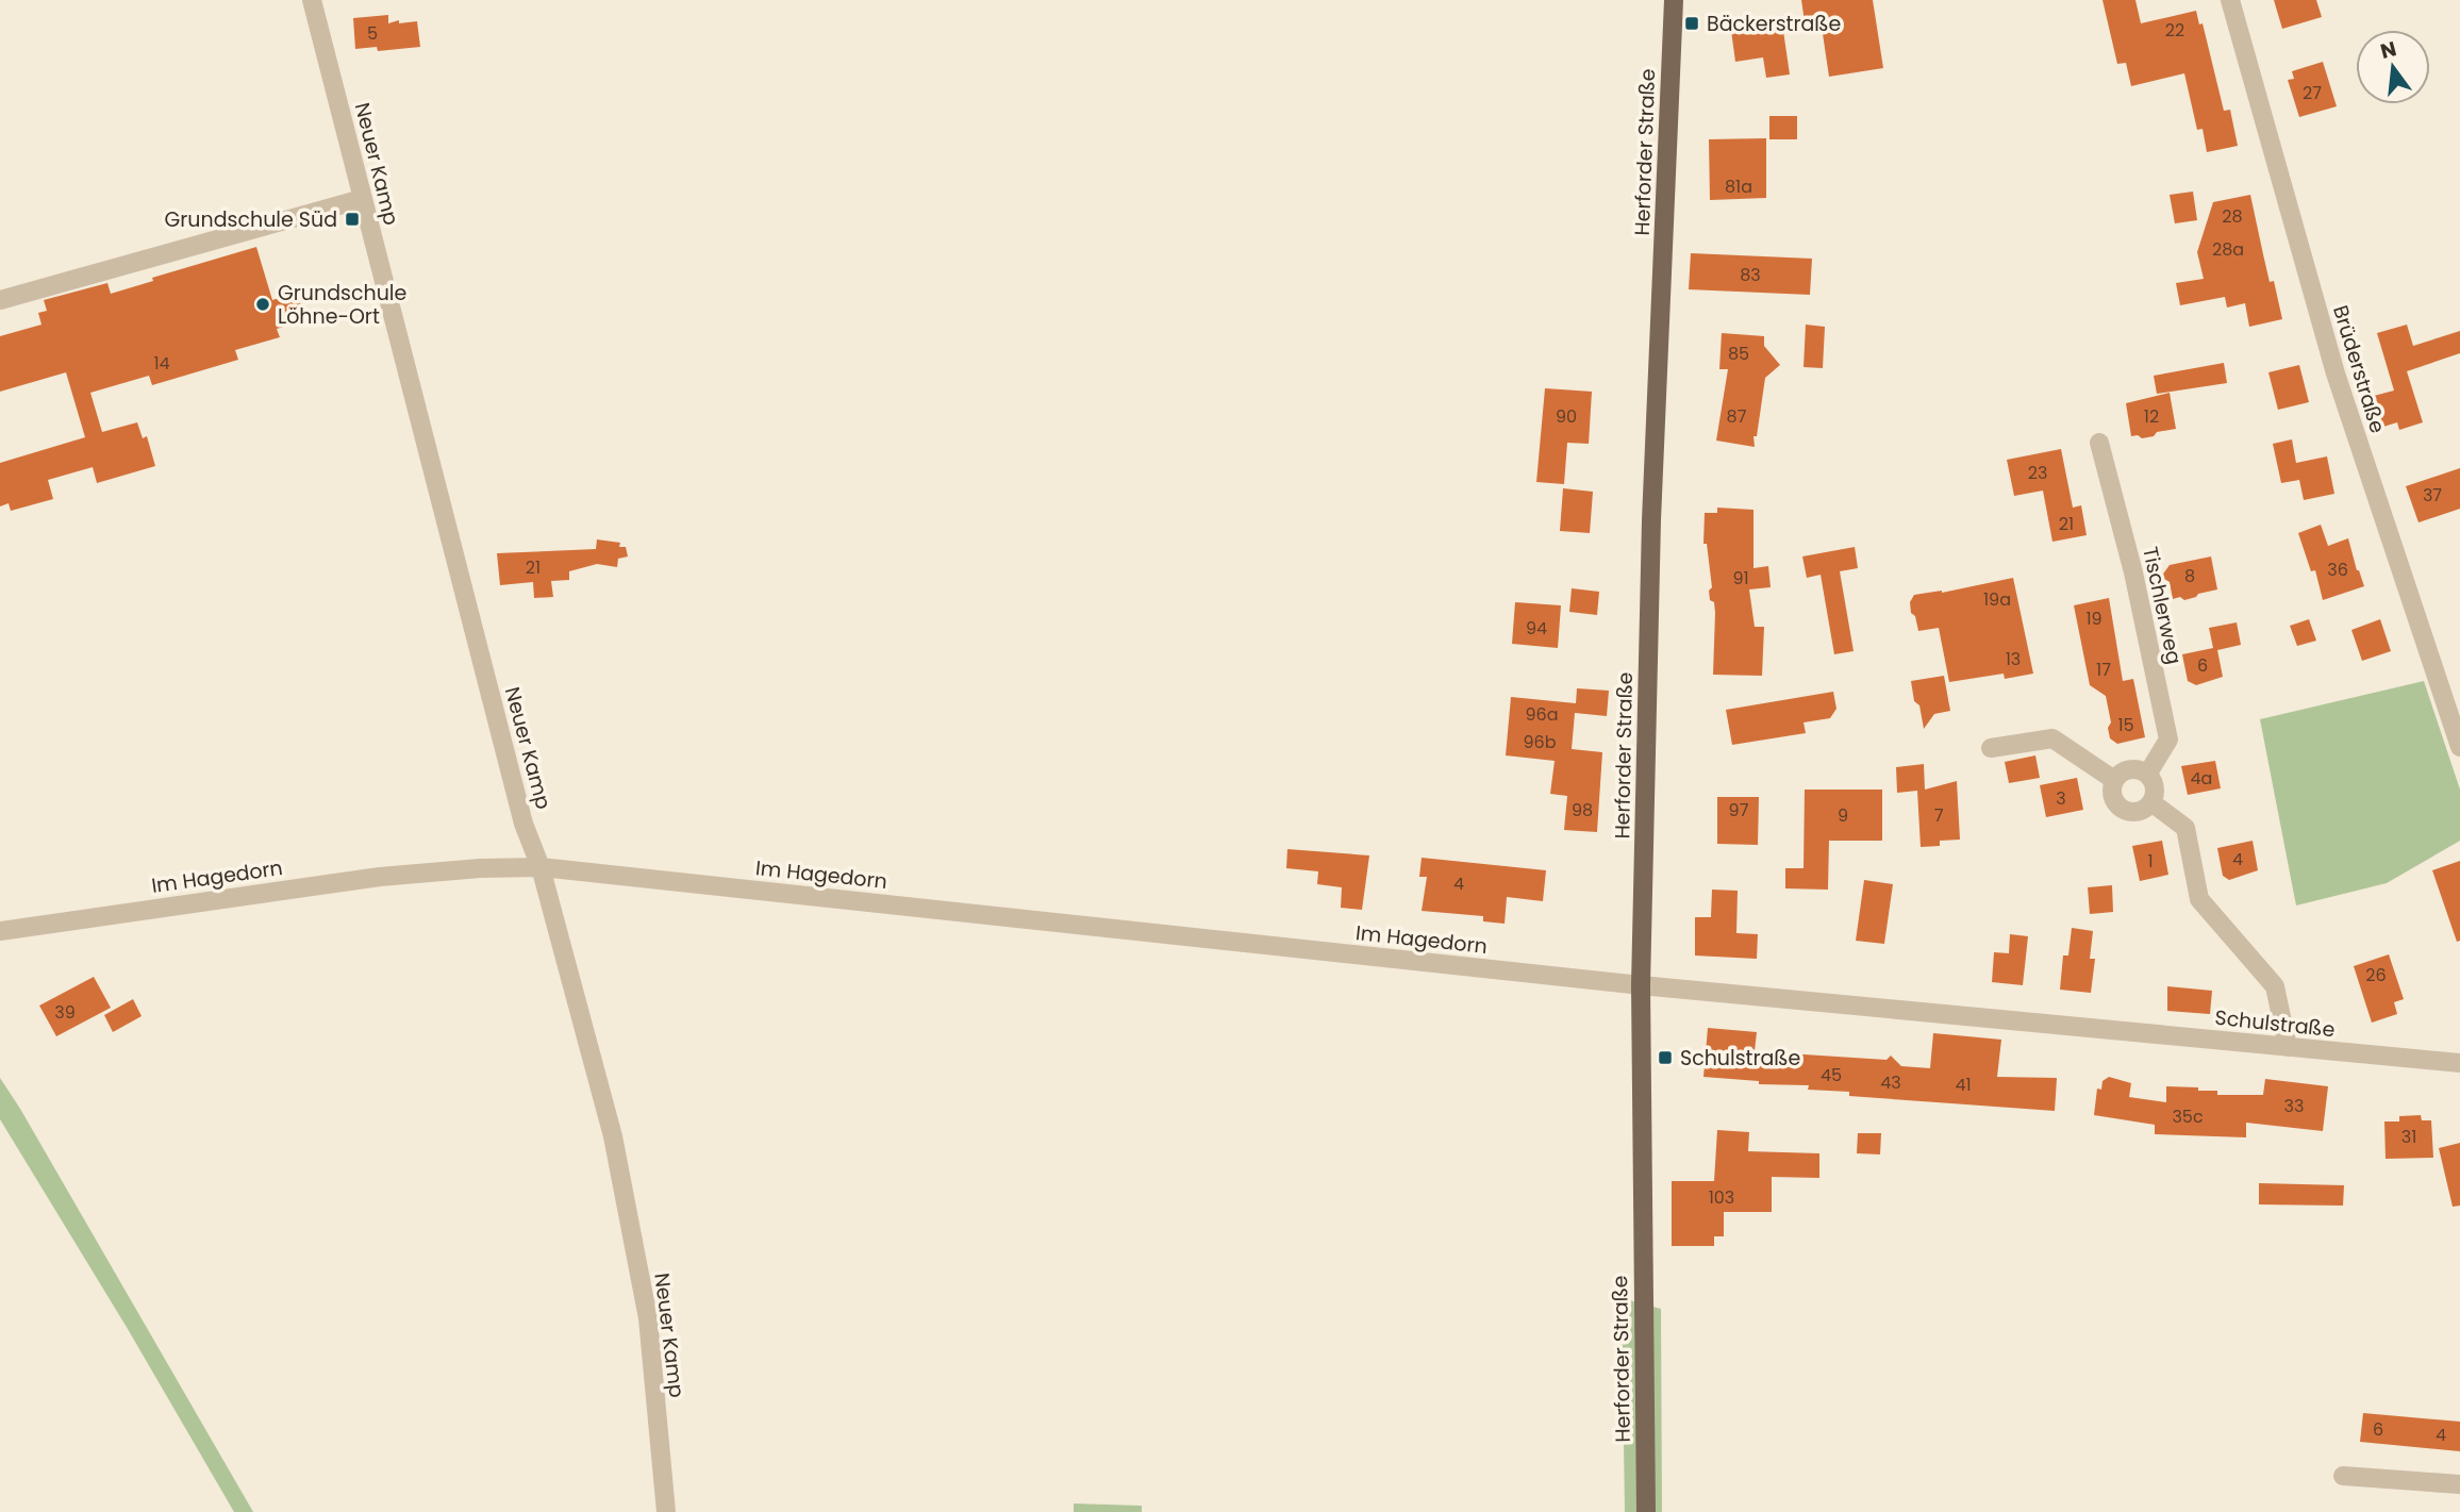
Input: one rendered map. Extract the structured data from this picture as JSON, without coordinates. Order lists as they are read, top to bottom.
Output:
{
  "streets": {
    "main road": ["Herforder Straße"],
    "street": [
      "Neuer Kamp",
      "Brüderstraße",
      "Tischlerweg",
      "Im Hagedorn",
      "Schulstraße"
    ]
  },
  "crossings": [
    ["Herforder Straße", "Im Hagedorn"],
    ["Herforder Straße", "Schulstraße"],
    ["Neuer Kamp", "Im Hagedorn"],
    ["Im Hagedorn", "Schulstraße"]
  ],
  "places": {
    "transit": ["Bäckerstraße", "Grundschule Süd", "Schulstraße"],
    "other": ["Grundschule Löhne-Ort"]
  },
  "house_numbers": [
    "22",
    "5",
    "27",
    "81a",
    "28",
    "28a",
    "83",
    "85",
    "14",
    "90",
    "87",
    "12",
    "23",
    "37",
    "21",
    "21",
    "36",
    "8",
    "91",
    "19a",
    "19",
    "94",
    "13",
    "6",
    "17",
    "96a",
    "15",
    "96b",
    "4a",
    "3",
    "98",
    "97",
    "9",
    "7",
    "4",
    "1",
    "4",
    "26",
    "39",
    "45",
    "43",
    "41",
    "33",
    "35c",
    "31",
    "103",
    "6",
    "4"
  ],
  "north": "top"
}
